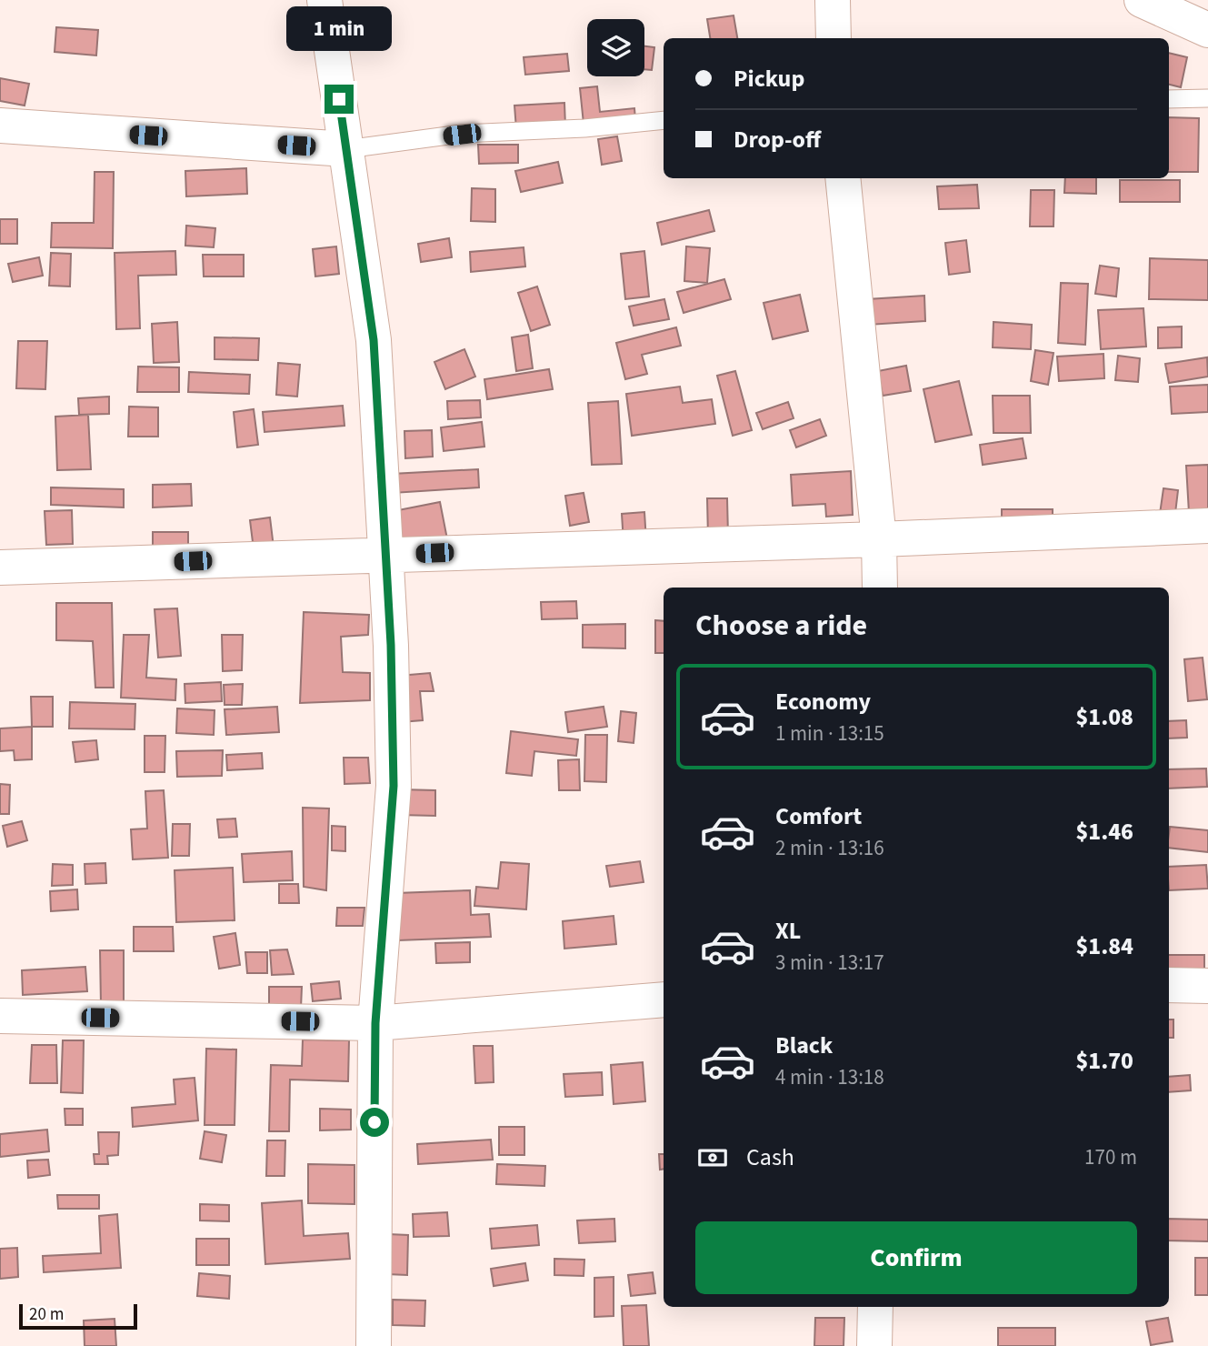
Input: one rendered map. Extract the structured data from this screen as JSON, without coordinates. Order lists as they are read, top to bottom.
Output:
{
  "scale_bar": "20 m",
  "page": {
    "bubble": "1 min",
    "banner": ["Pickup", "Drop-off"],
    "heading": "Choose a ride",
    "list": [
      {
        "name": "Economy",
        "note": "1 min · 13:15",
        "value": "$1.08"
      },
      {
        "name": "Comfort",
        "note": "2 min · 13:16",
        "value": "$1.46"
      },
      {
        "name": "XL",
        "note": "3 min · 13:17",
        "value": "$1.84"
      },
      {
        "name": "Black",
        "note": "4 min · 13:18",
        "value": "$1.70"
      }
    ],
    "pay": ["Cash", "170 m"],
    "buttons": "Confirm",
    "scale": "20 m"
  }
}
